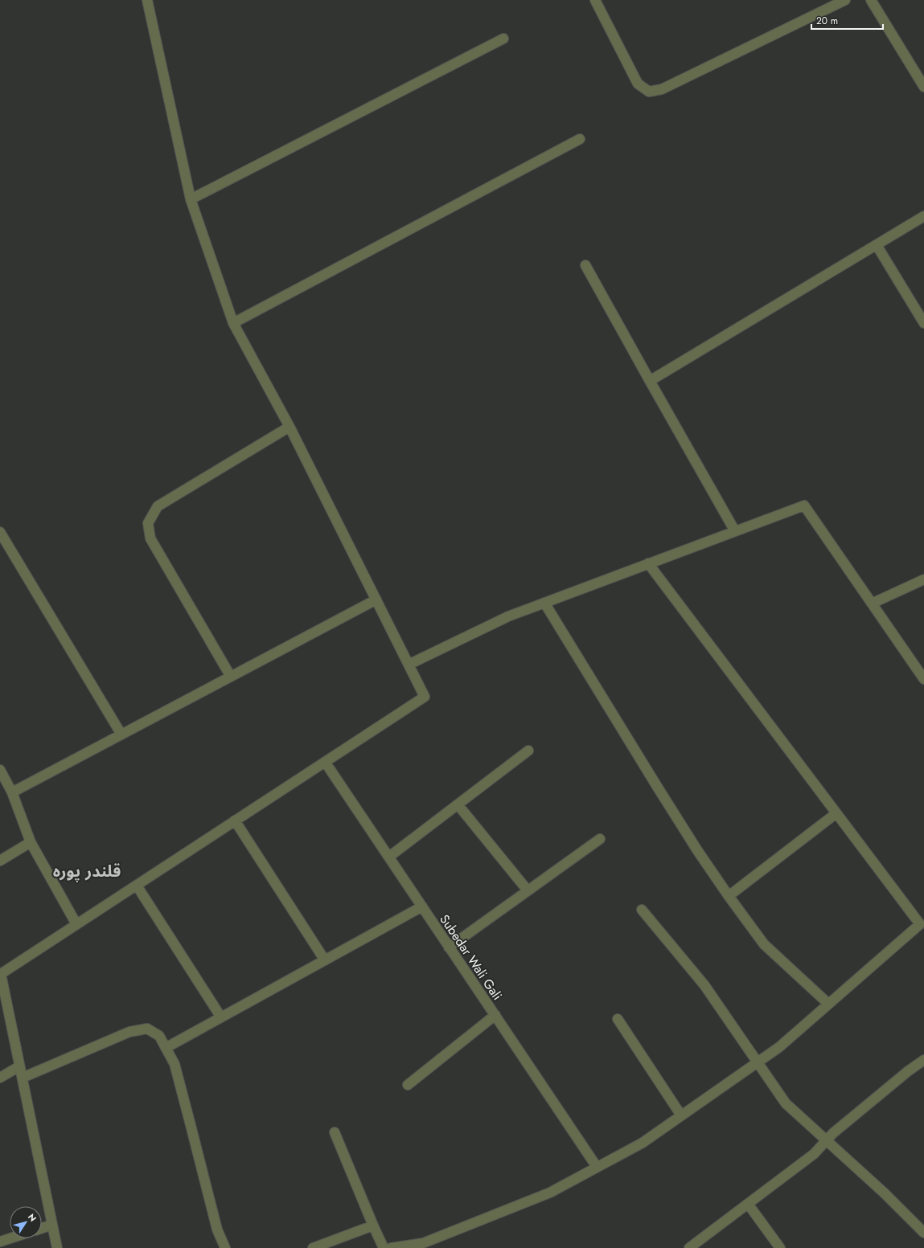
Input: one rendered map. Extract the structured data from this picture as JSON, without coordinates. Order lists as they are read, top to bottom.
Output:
{
  "streets": {
    "street": ["Subedar Wali Gali"]
  },
  "districts": ["قلندر پورہ"],
  "scale_bar": "20 m",
  "north": "top right"
}
